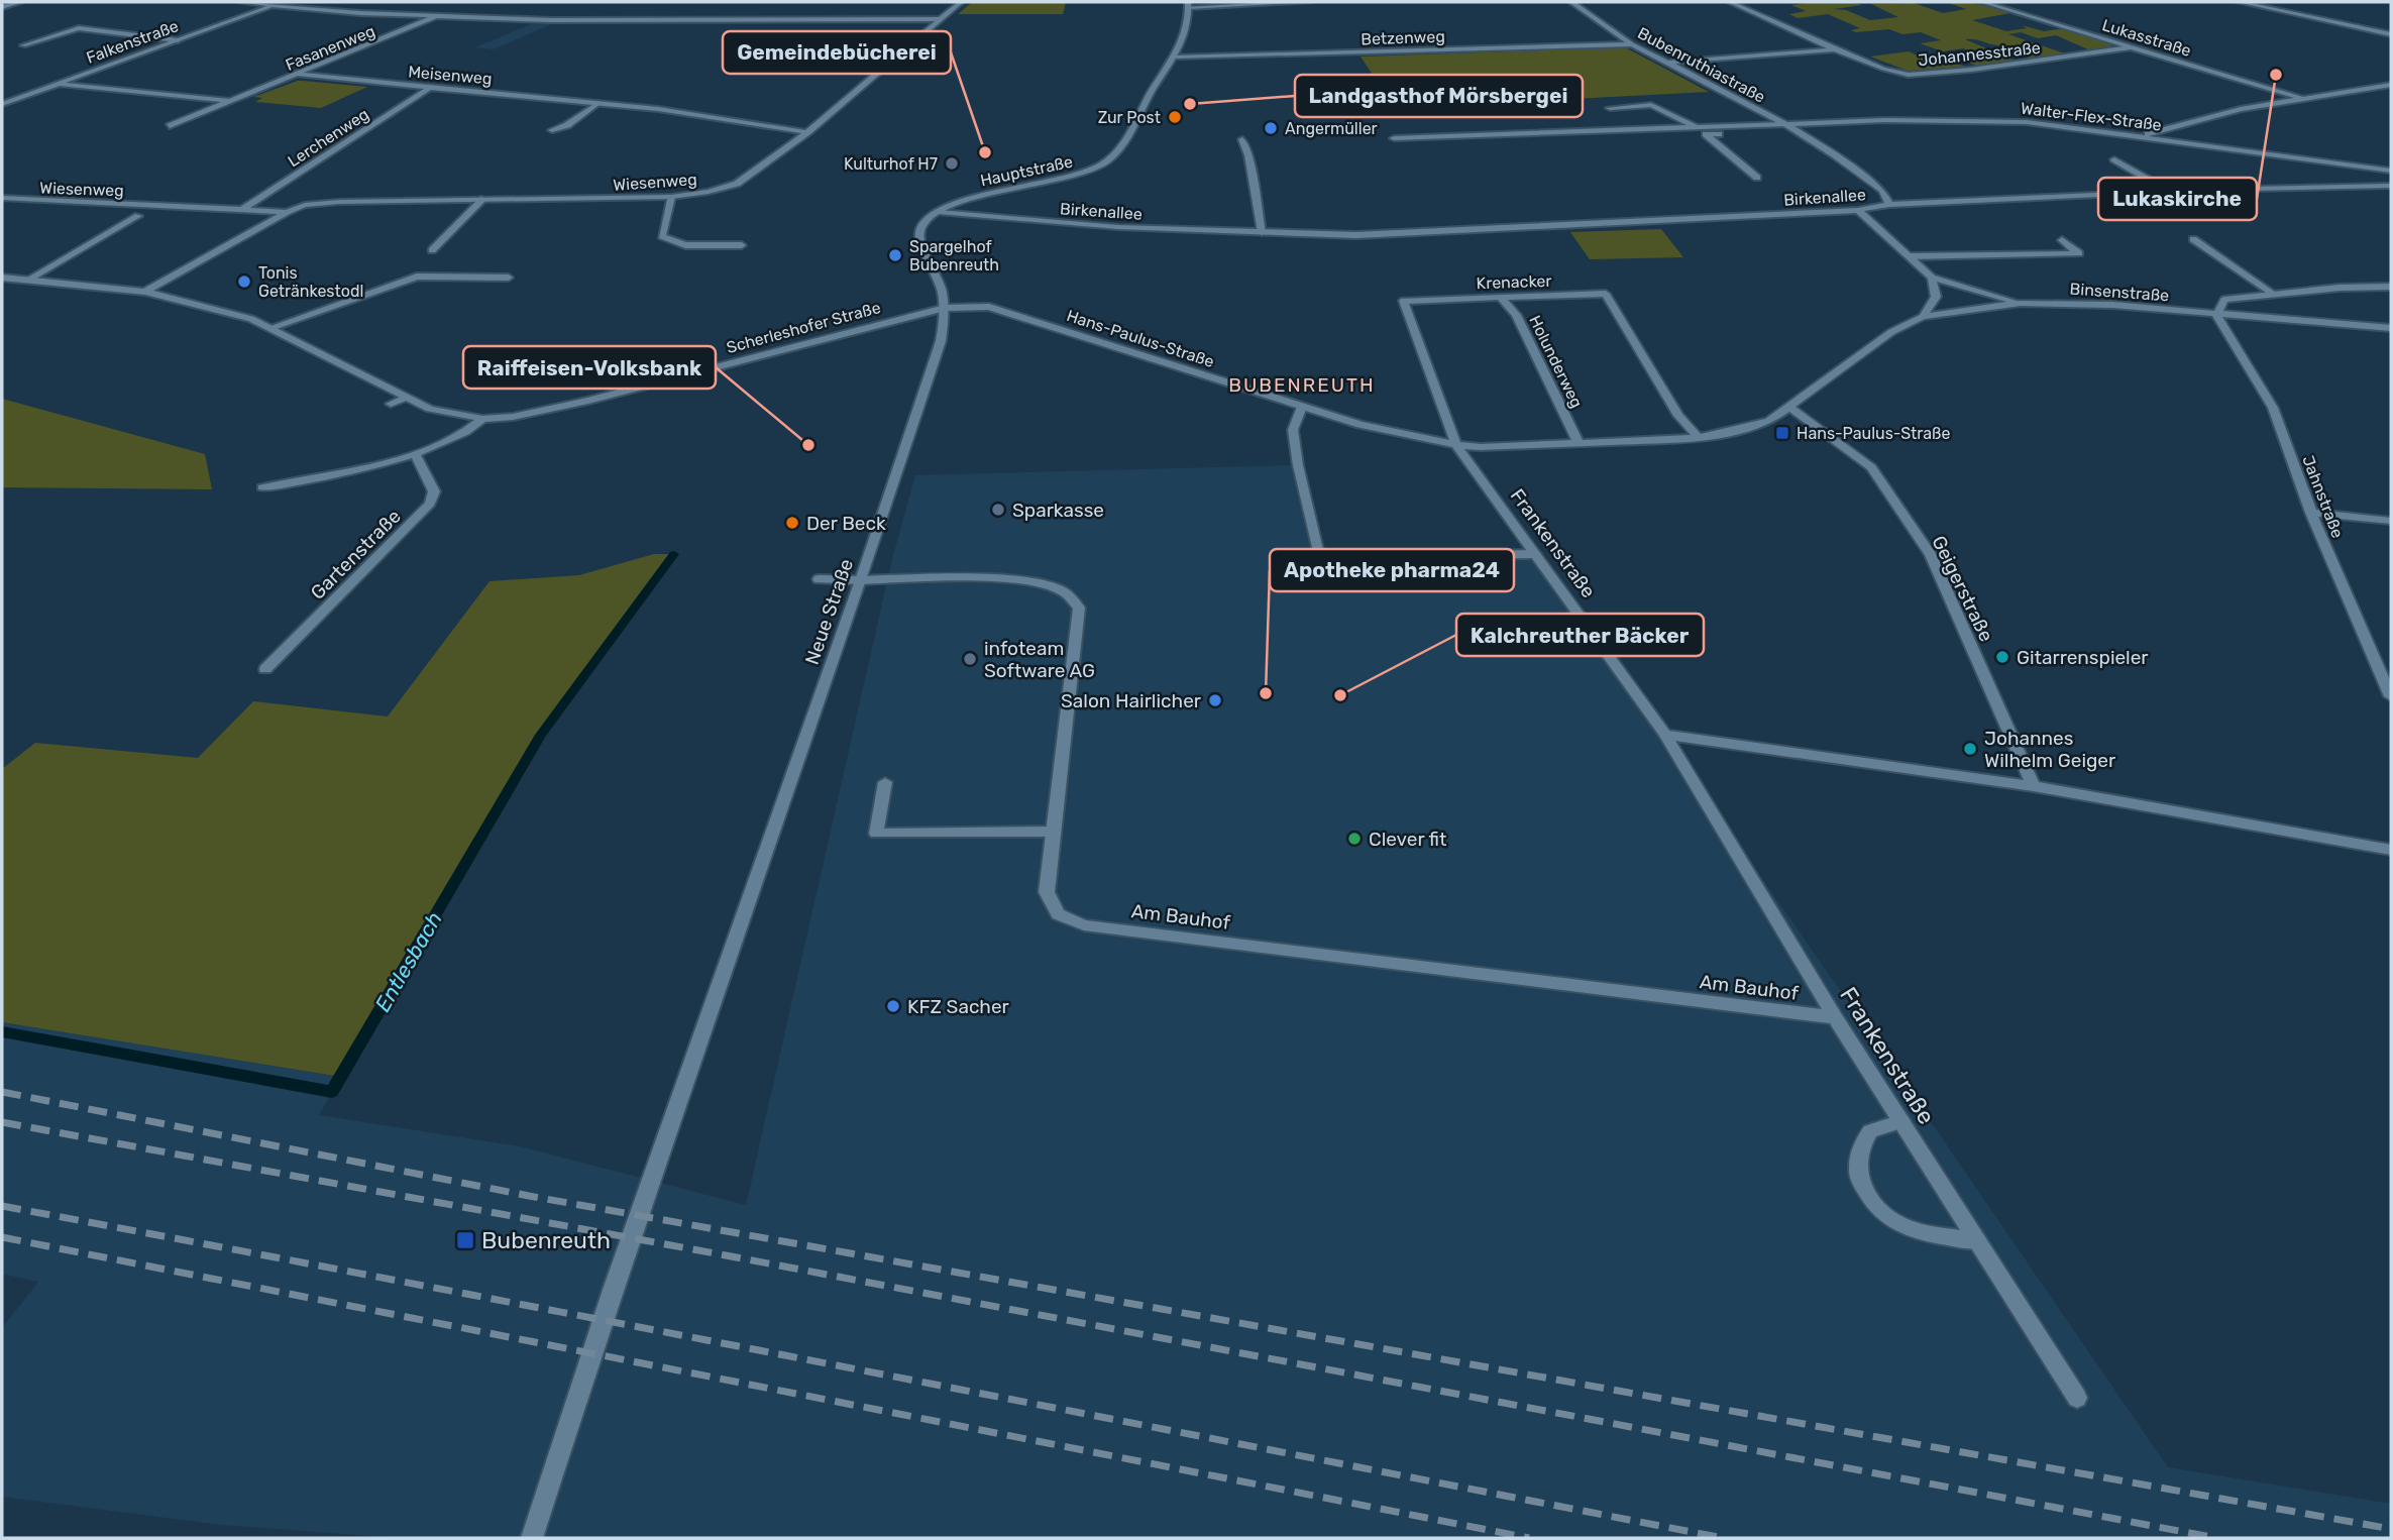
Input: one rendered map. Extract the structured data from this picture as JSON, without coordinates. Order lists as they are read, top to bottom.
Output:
{
  "streets": {
    "street": [
      "Betzenweg",
      "Lukasstraße",
      "Falkenstraße",
      "Fasanenweg",
      "Johannesstraße",
      "Bubenruthiastraße",
      "Meisenweg",
      "Walter-Flex-Straße",
      "Lerchenweg",
      "Hauptstraße",
      "Wiesenweg",
      "Birkenallee",
      "Krenacker",
      "Binsenstraße",
      "Scherleshofer Straße",
      "Hans-Paulus-Straße",
      "Holunderweg",
      "Jahnstraße",
      "Frankenstraße",
      "Gartenstraße",
      "Geigerstraße",
      "Neue Straße",
      "Am Bauhof"
    ]
  },
  "crossings": [
    ["Betzenweg", "Bubenruthiastraße"],
    ["Betzenweg", "Hauptstraße"],
    ["Lukasstraße", "Johannesstraße"],
    ["Falkenstraße", "Fasanenweg"],
    ["Fasanenweg", "Meisenweg"],
    ["Johannesstraße", "Bubenruthiastraße"],
    ["Bubenruthiastraße", "Walter-Flex-Straße"],
    ["Bubenruthiastraße", "Birkenallee"],
    ["Meisenweg", "Lerchenweg"],
    ["Meisenweg", "Wiesenweg"],
    ["Lerchenweg", "Wiesenweg"],
    ["Hauptstraße", "Birkenallee"],
    ["Hauptstraße", "Neue Straße"],
    ["Wiesenweg", "Scherleshofer Straße"],
    ["Birkenallee", "Binsenstraße"],
    ["Birkenallee", "Neue Straße"],
    ["Krenacker", "Hans-Paulus-Straße"],
    ["Krenacker", "Holunderweg"],
    ["Krenacker", "Frankenstraße"],
    ["Binsenstraße", "Hans-Paulus-Straße"],
    ["Binsenstraße", "Jahnstraße"],
    ["Scherleshofer Straße", "Hans-Paulus-Straße"],
    ["Scherleshofer Straße", "Neue Straße"],
    ["Hans-Paulus-Straße", "Holunderweg"],
    ["Hans-Paulus-Straße", "Frankenstraße"],
    ["Hans-Paulus-Straße", "Geigerstraße"],
    ["Hans-Paulus-Straße", "Neue Straße"],
    ["Frankenstraße", "Am Bauhof"],
    ["Neue Straße", "Am Bauhof"]
  ],
  "districts": ["BUBENREUTH"],
  "water": ["Entlesbach"],
  "places": {
    "other": [
      "Lukaskirche",
      "Landgasthof Mörsbergei",
      "Zur Post",
      "Angermüller",
      "Gemeindebücherei",
      "Kulturhof H7",
      "Spargelhof Bubenreuth",
      "Tonis Getränkestodl",
      "Raiffeisen-Volksbank",
      "Sparkasse",
      "Der Beck",
      "Gitarrenspieler",
      "infoteam Software AG",
      "Apotheke pharma24",
      "Kalchreuther Bäcker",
      "Salon Hairlicher",
      "Johannes Wilhelm Geiger",
      "Clever fit",
      "KFZ Sacher"
    ],
    "transit": ["Hans-Paulus-Straße", "Bubenreuth"]
  }
}
